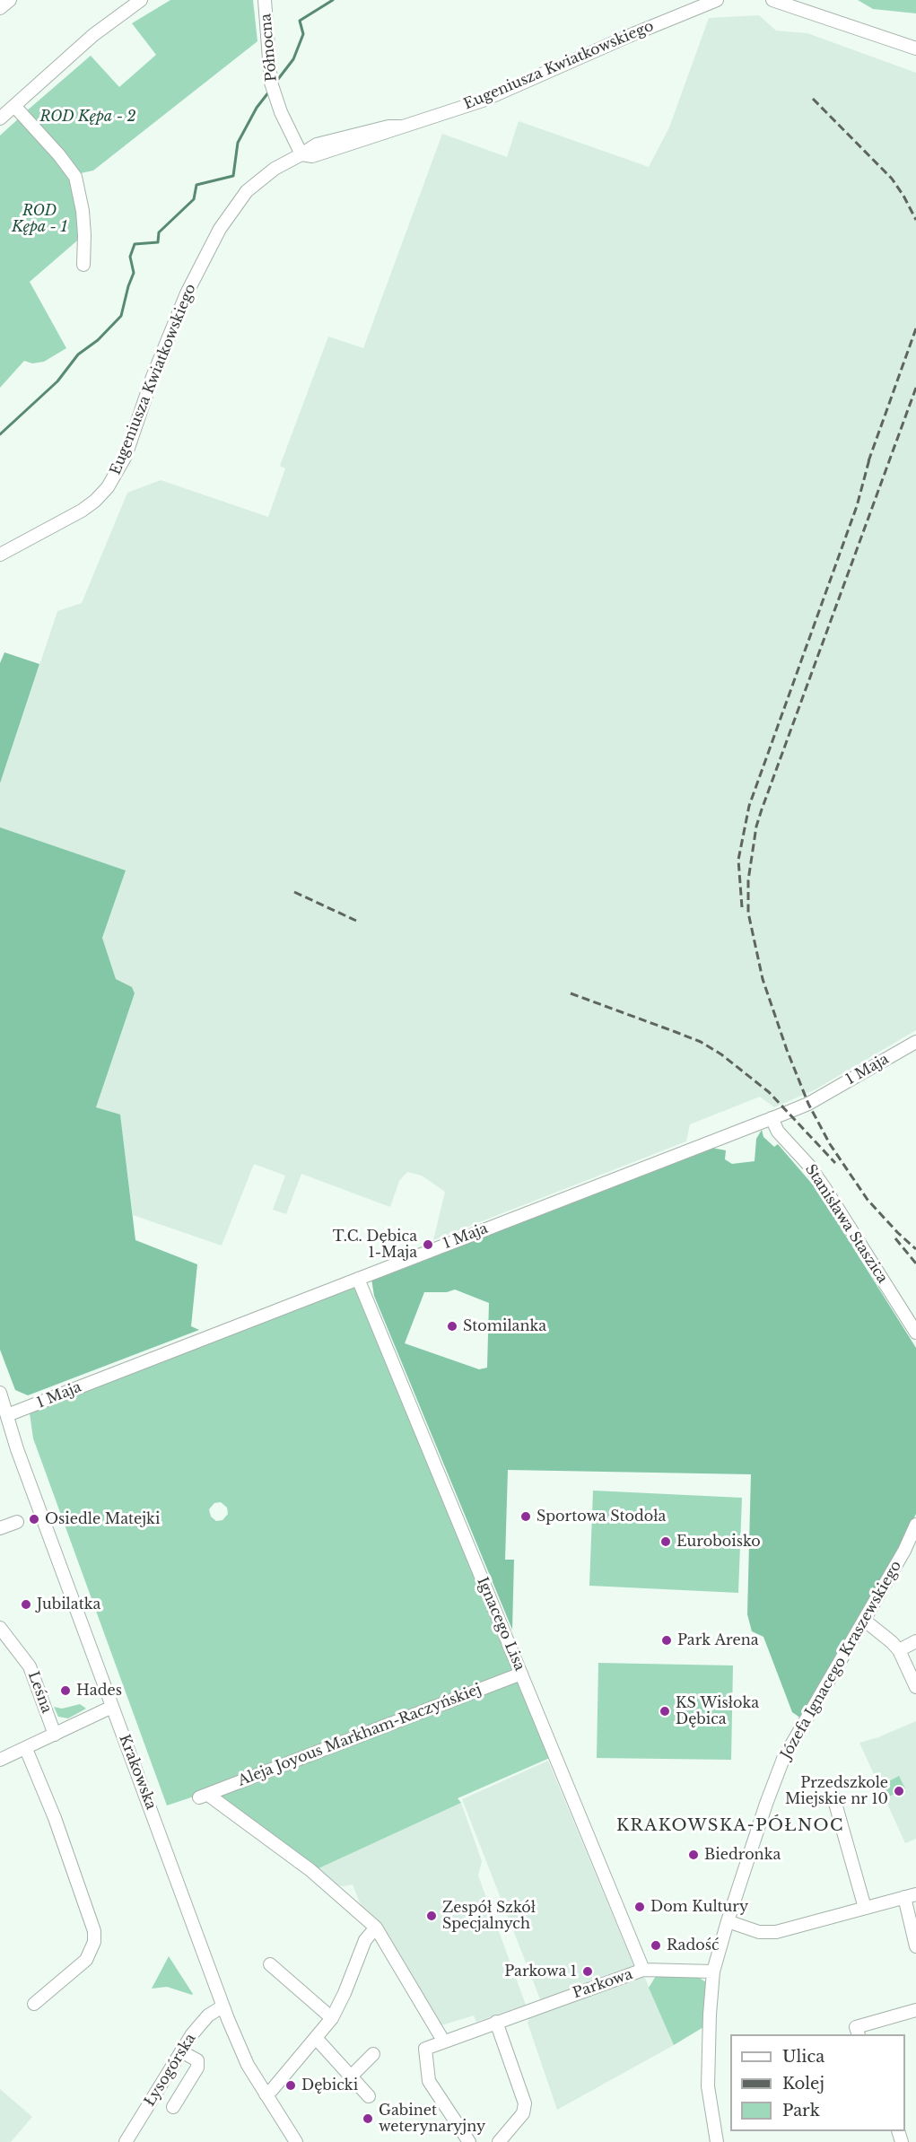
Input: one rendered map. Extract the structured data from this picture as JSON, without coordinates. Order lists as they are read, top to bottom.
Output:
{
  "streets": {
    "street": [
      "Północna",
      "Eugeniusza Kwiatkowskiego",
      "1 Maja",
      "Stanisława Staszica",
      "Ignacego Lisa",
      "Józefa Ignacego Kraszewskiego",
      "Leśna",
      "Aleja Joyous Markham-Raczyńskiej",
      "Krakowska",
      "Parkowa",
      "Łysogórska"
    ]
  },
  "crossings": [
    ["Północna", "Eugeniusza Kwiatkowskiego"],
    ["1 Maja", "Stanisława Staszica"],
    ["1 Maja", "Ignacego Lisa"],
    ["1 Maja", "Krakowska"],
    ["Ignacego Lisa", "Aleja Joyous Markham-Raczyńskiej"],
    ["Ignacego Lisa", "Parkowa"],
    ["Józefa Ignacego Kraszewskiego", "Parkowa"],
    ["Krakowska", "Łysogórska"]
  ],
  "districts": ["KRAKOWSKA-PÓŁNOC"],
  "parks": ["ROD Kępa - 2", "ROD Kępa - 1"],
  "places": [
    "T.C. Dębica 1-Maja",
    "Stomilanka",
    "Sportowa Stodoła",
    "Osiedle Matejki",
    "Euroboisko",
    "Jubilatka",
    "Park Arena",
    "Hades",
    "KS Wisłoka Dębica",
    "Przedszkole Miejskie nr 10",
    "Biedronka",
    "Dom Kultury",
    "Zespół Szkół Specjalnych",
    "Radość",
    "Parkowa 1",
    "Dębicki",
    "Gabinet weterynaryjny"
  ],
  "legend": ["Ulica", "Kolej", "Park"]
}
